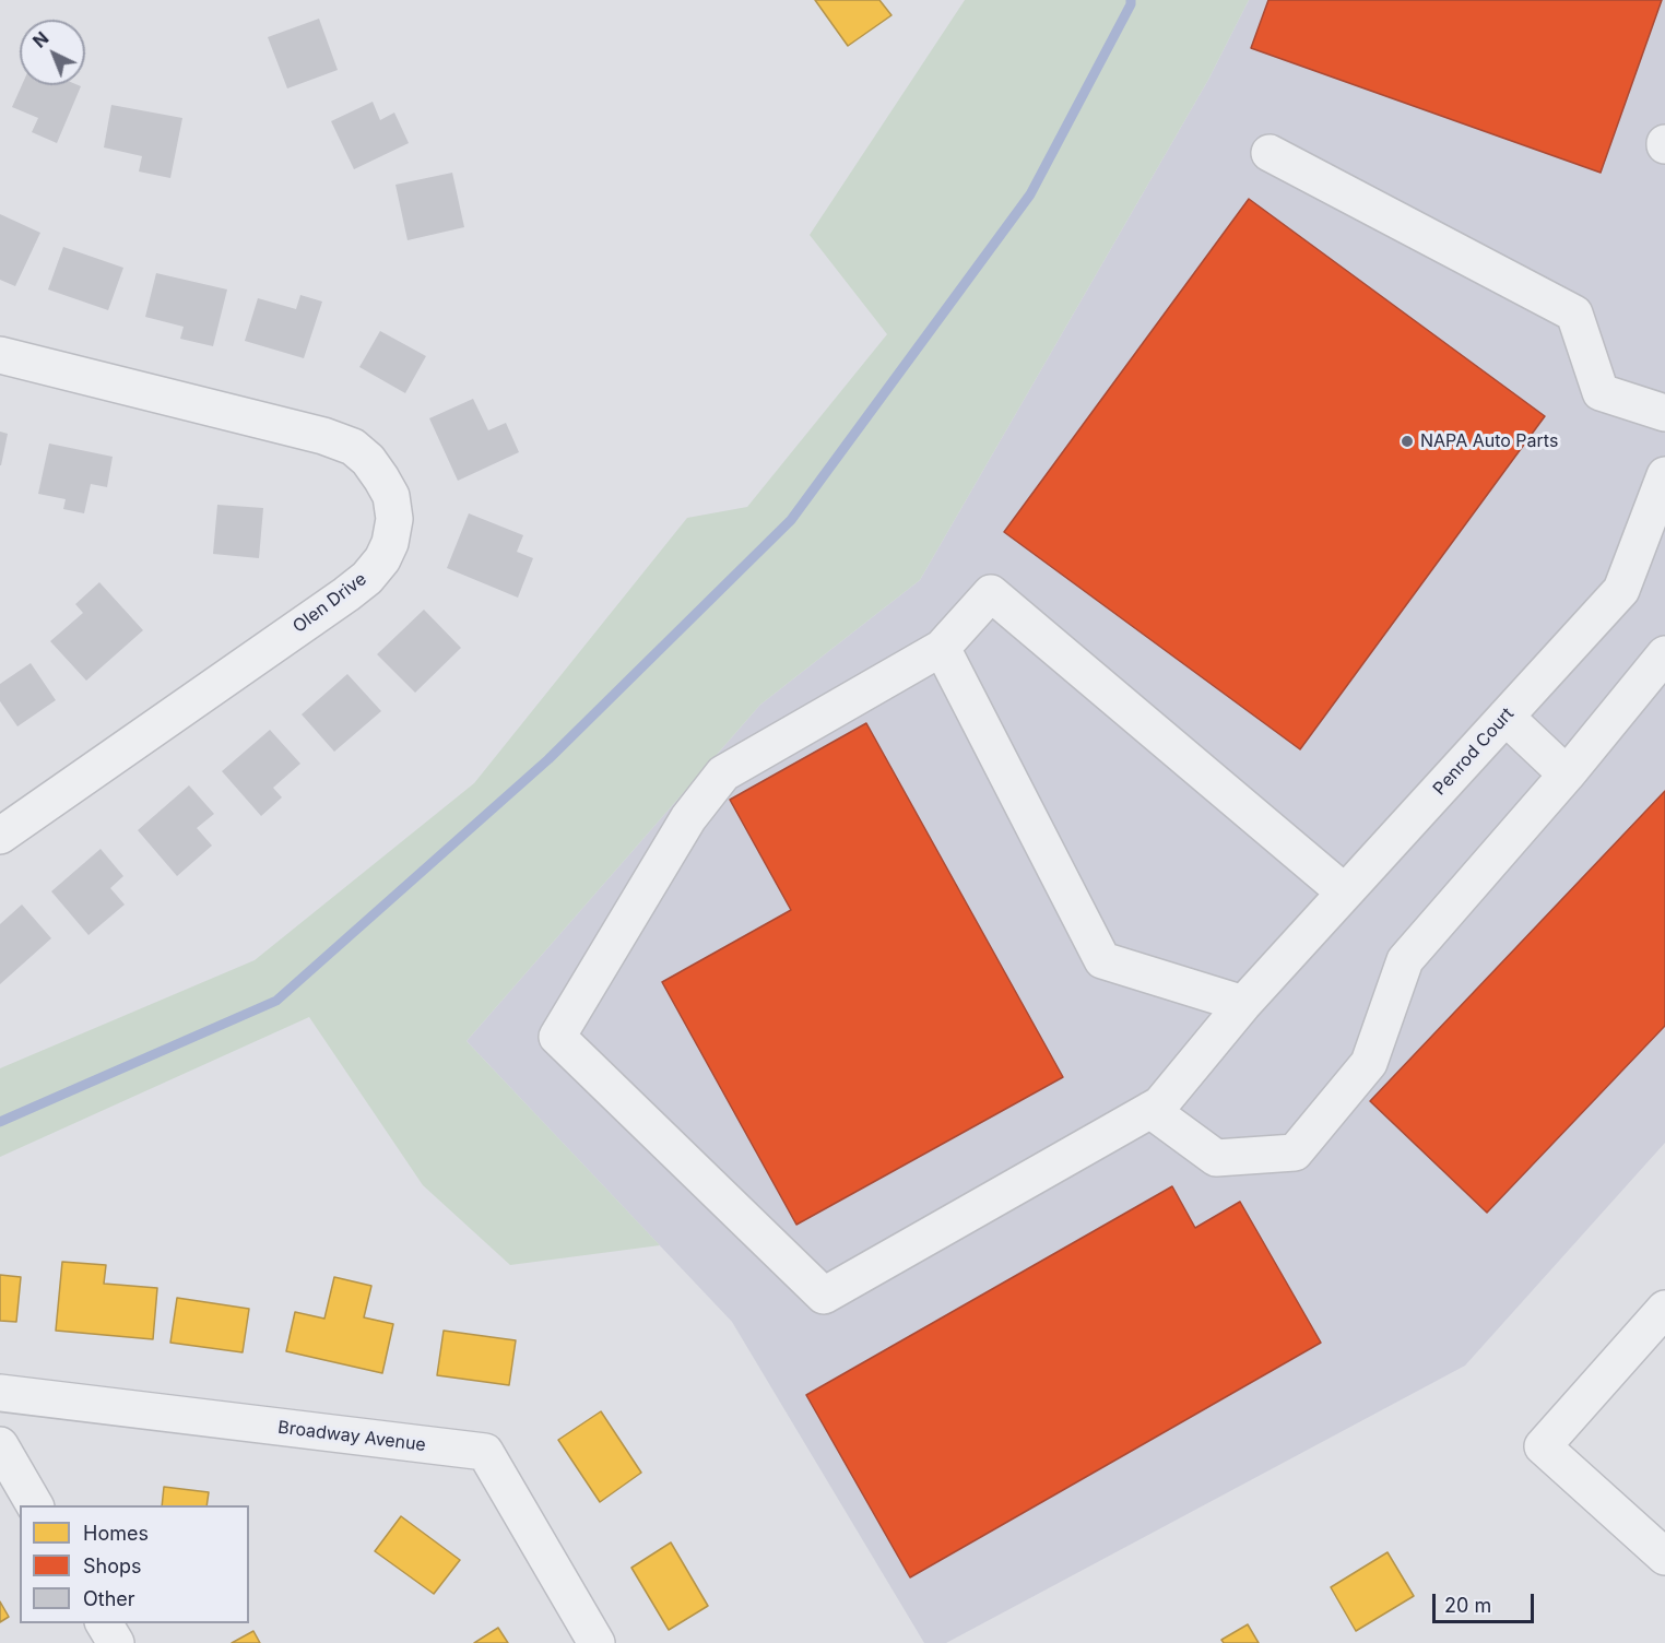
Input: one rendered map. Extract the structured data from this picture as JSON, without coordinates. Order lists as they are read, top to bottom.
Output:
{
  "streets": {
    "street": ["Olen Drive", "Penrod Court", "Broadway Avenue"]
  },
  "places": ["NAPA Auto Parts"],
  "legend": ["Homes", "Shops", "Other"],
  "scale_bar": "20 m",
  "north": "top left"
}
